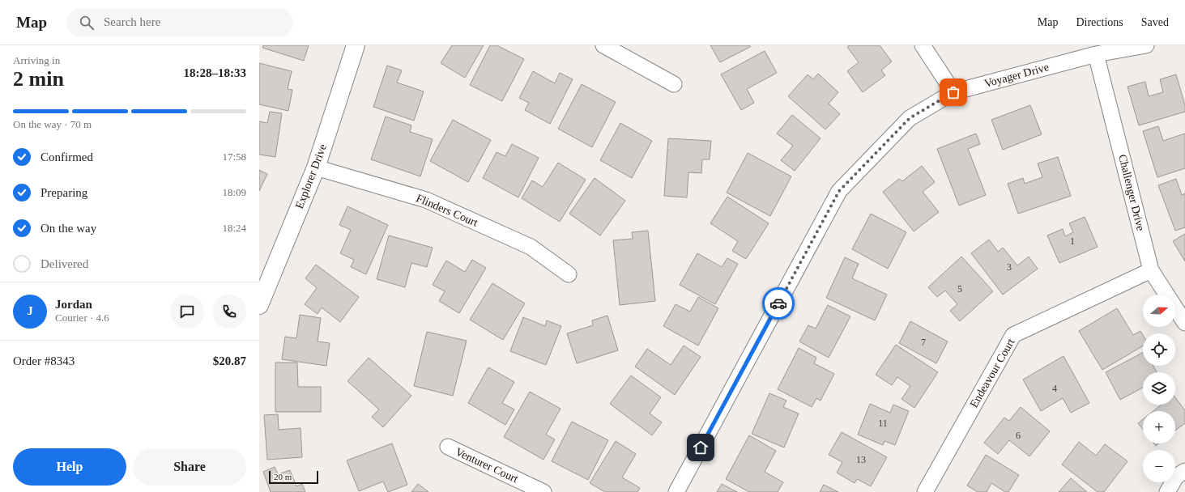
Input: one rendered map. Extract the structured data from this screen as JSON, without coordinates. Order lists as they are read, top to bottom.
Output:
{
  "streets": {
    "street": [
      "Voyager Drive",
      "Explorer Drive",
      "Challenger Drive",
      "Flinders Court",
      "Endeavour Court",
      "Venturer Court"
    ]
  },
  "crossings": [
    ["Voyager Drive", "Challenger Drive"],
    ["Explorer Drive", "Flinders Court"],
    ["Challenger Drive", "Endeavour Court"]
  ],
  "house_numbers": [
    "1",
    "3",
    "5",
    "7",
    "4",
    "11",
    "6",
    "13"
  ],
  "scale_bar": "20 m",
  "north": "right",
  "page": {
    "header": "Map",
    "search": "Search here",
    "nav": ["Map", "Directions", "Saved"],
    "heading": ["2 min", "Arriving in", "18:28–18:33"],
    "panel": [
      "Jordan",
      "Courier · 4.6",
      "Order #8343",
      "$20.87"
    ],
    "bar": "On the way · 70 m",
    "list": [
      ["Confirmed", "17:58"],
      ["Preparing", "18:09"],
      ["On the way", "18:24"],
      "Delivered"
    ],
    "round": "J",
    "map_buttons": ["+", "−"],
    "buttons": ["Help", "Share"],
    "scale": "20 m"
  }
}
